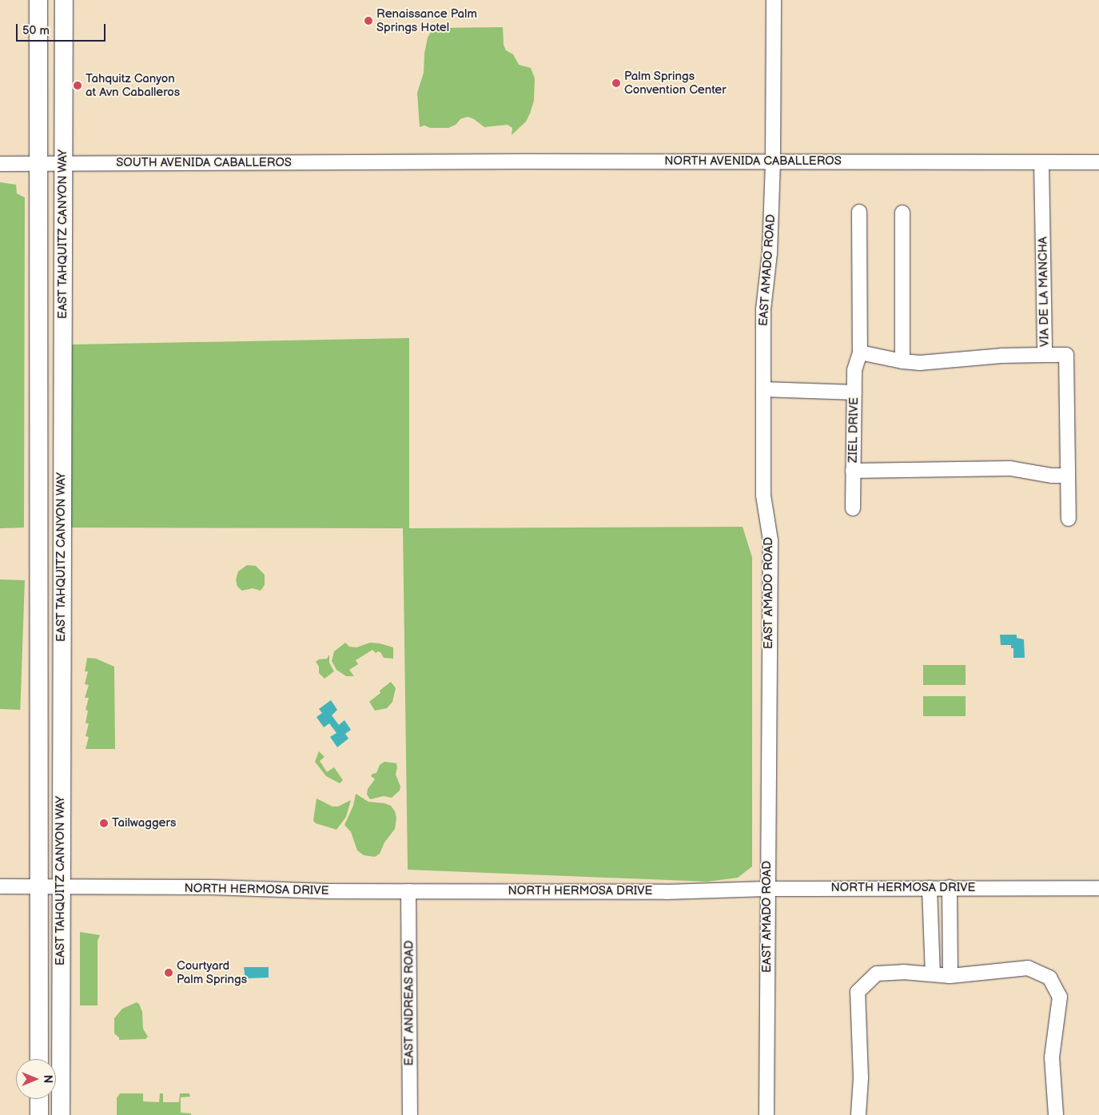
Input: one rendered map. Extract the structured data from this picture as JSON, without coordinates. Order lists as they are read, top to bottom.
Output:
{
  "streets": {
    "main road": ["EAST TAHQUITZ CANYON WAY"],
    "street": [
      "NORTH AVENIDA CABALLEROS",
      "SOUTH AVENIDA CABALLEROS",
      "EAST AMADO ROAD",
      "VIA DE LA MANCHA",
      "ZIEL DRIVE",
      "NORTH HERMOSA DRIVE",
      "EAST ANDREAS ROAD"
    ]
  },
  "crossings": [
    ["NORTH AVENIDA CABALLEROS", "SOUTH AVENIDA CABALLEROS"],
    ["NORTH AVENIDA CABALLEROS", "EAST AMADO ROAD"],
    ["NORTH AVENIDA CABALLEROS", "VIA DE LA MANCHA"],
    ["SOUTH AVENIDA CABALLEROS", "EAST TAHQUITZ CANYON WAY"],
    ["EAST TAHQUITZ CANYON WAY", "NORTH HERMOSA DRIVE"],
    ["EAST AMADO ROAD", "NORTH HERMOSA DRIVE"],
    ["NORTH HERMOSA DRIVE", "EAST ANDREAS ROAD"]
  ],
  "places": [
    "Renaissance Palm Springs Hotel",
    "Palm Springs Convention Center",
    "Tahquitz Canyon at Avn Caballeros",
    "Tailwaggers",
    "Courtyard Palm Springs"
  ],
  "scale_bar": "50 m",
  "north": "right"
}
